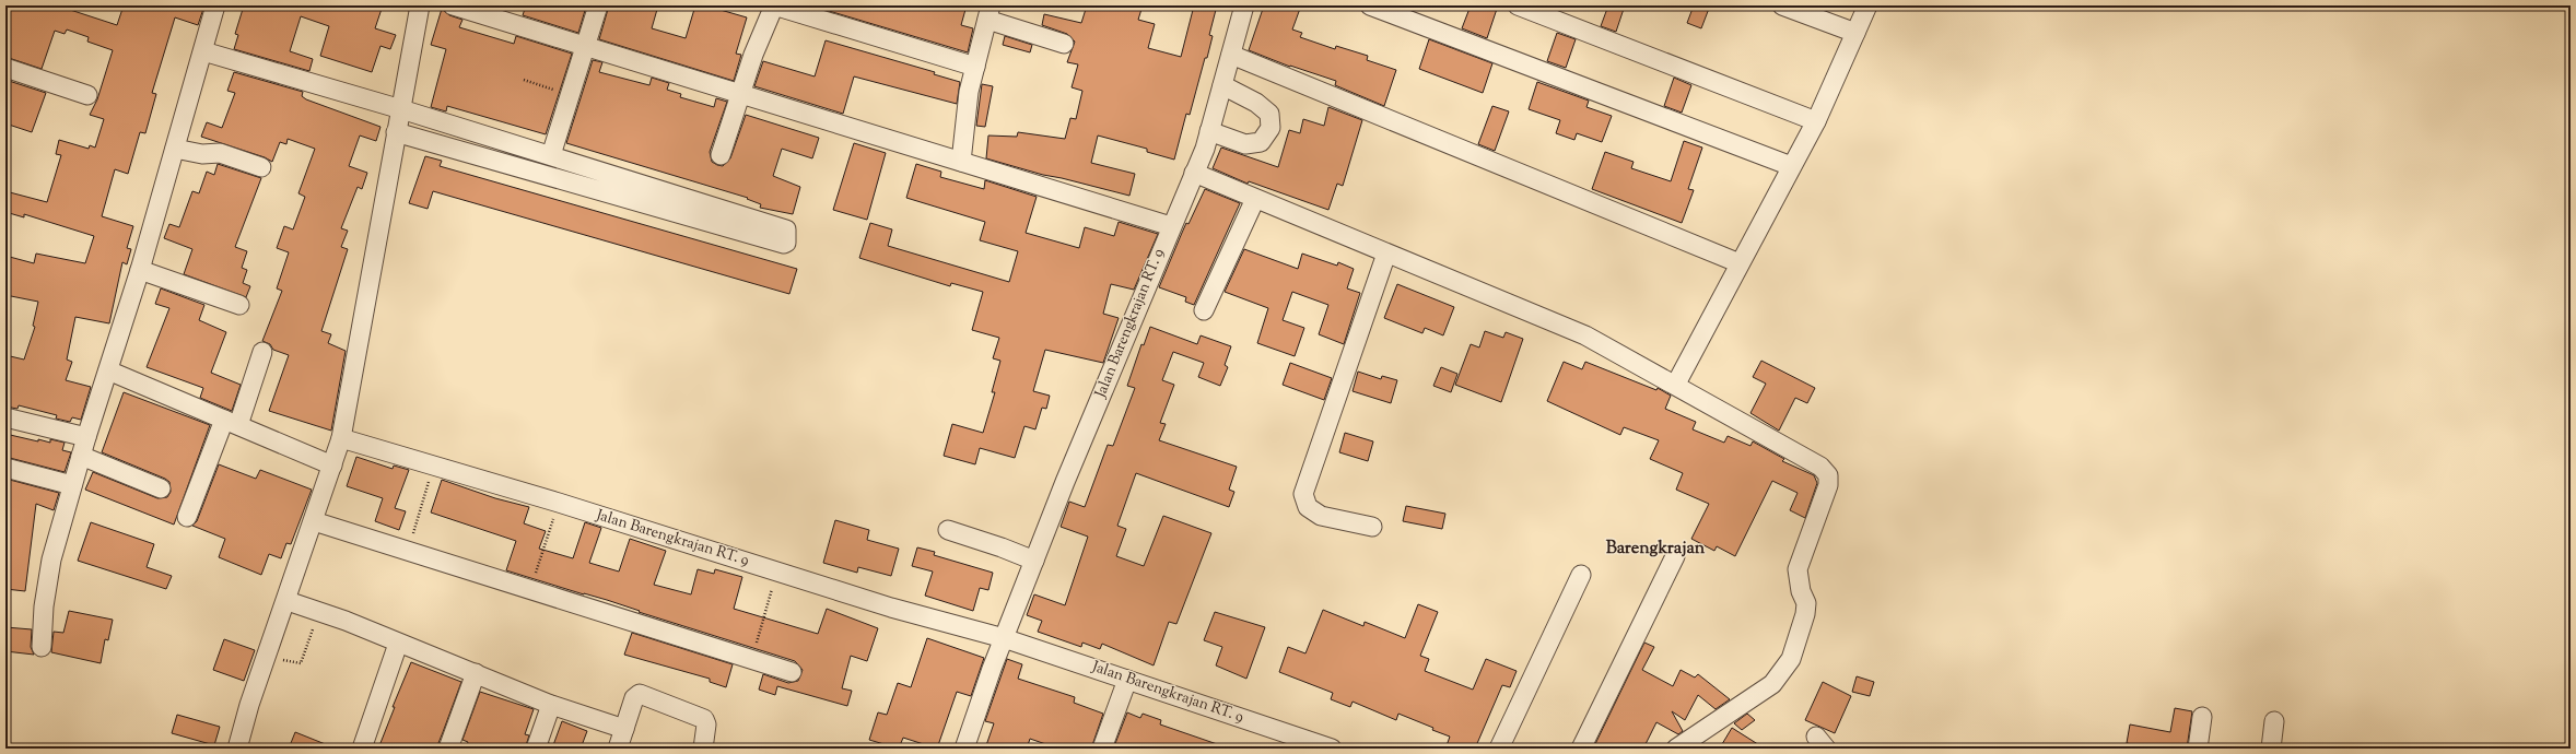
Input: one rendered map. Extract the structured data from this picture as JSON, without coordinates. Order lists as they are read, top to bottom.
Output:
{
  "streets": {
    "street": ["Jalan Barengkrajan RT. 9"]
  },
  "districts": ["Barengkrajan"]
}
